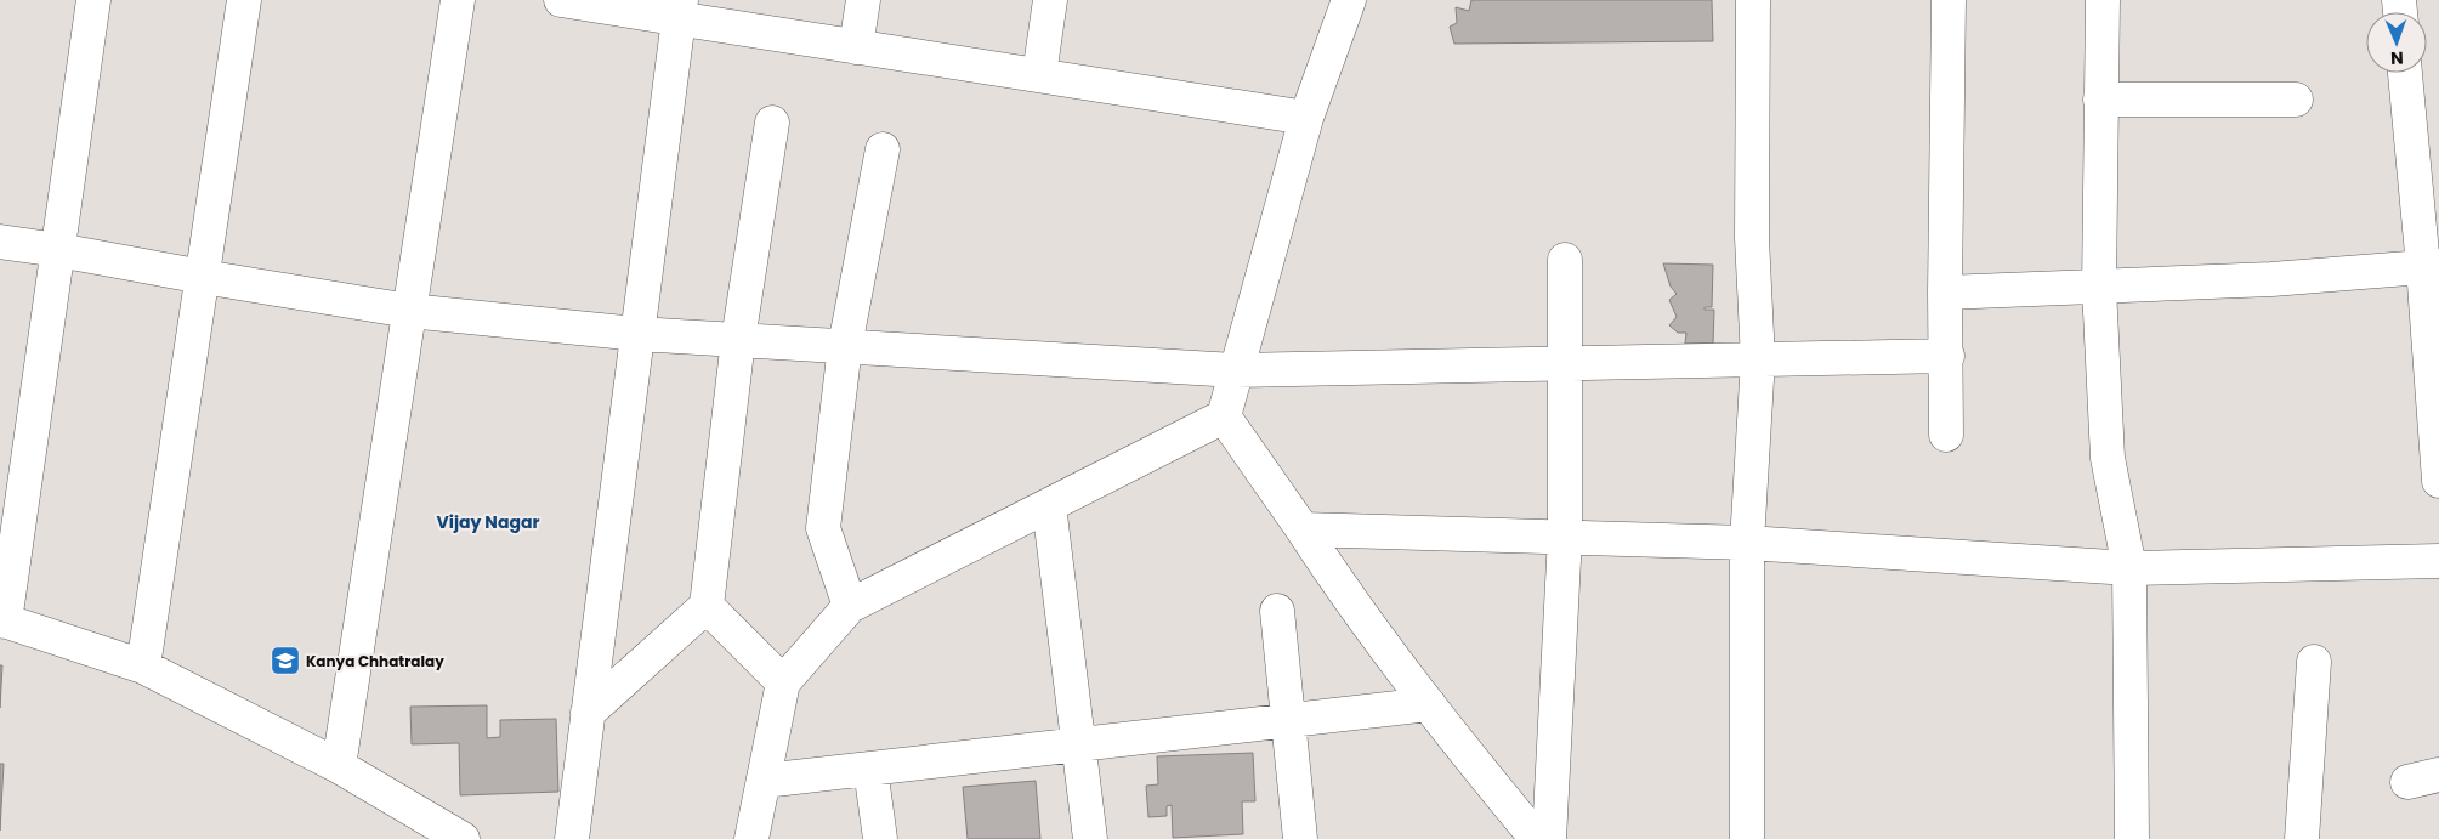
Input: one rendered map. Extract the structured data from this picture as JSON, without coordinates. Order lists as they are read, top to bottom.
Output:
{
  "districts": ["Vijay Nagar"],
  "places": {
    "school or university": ["Kanya Chhatralay"]
  },
  "north": "bottom"
}
